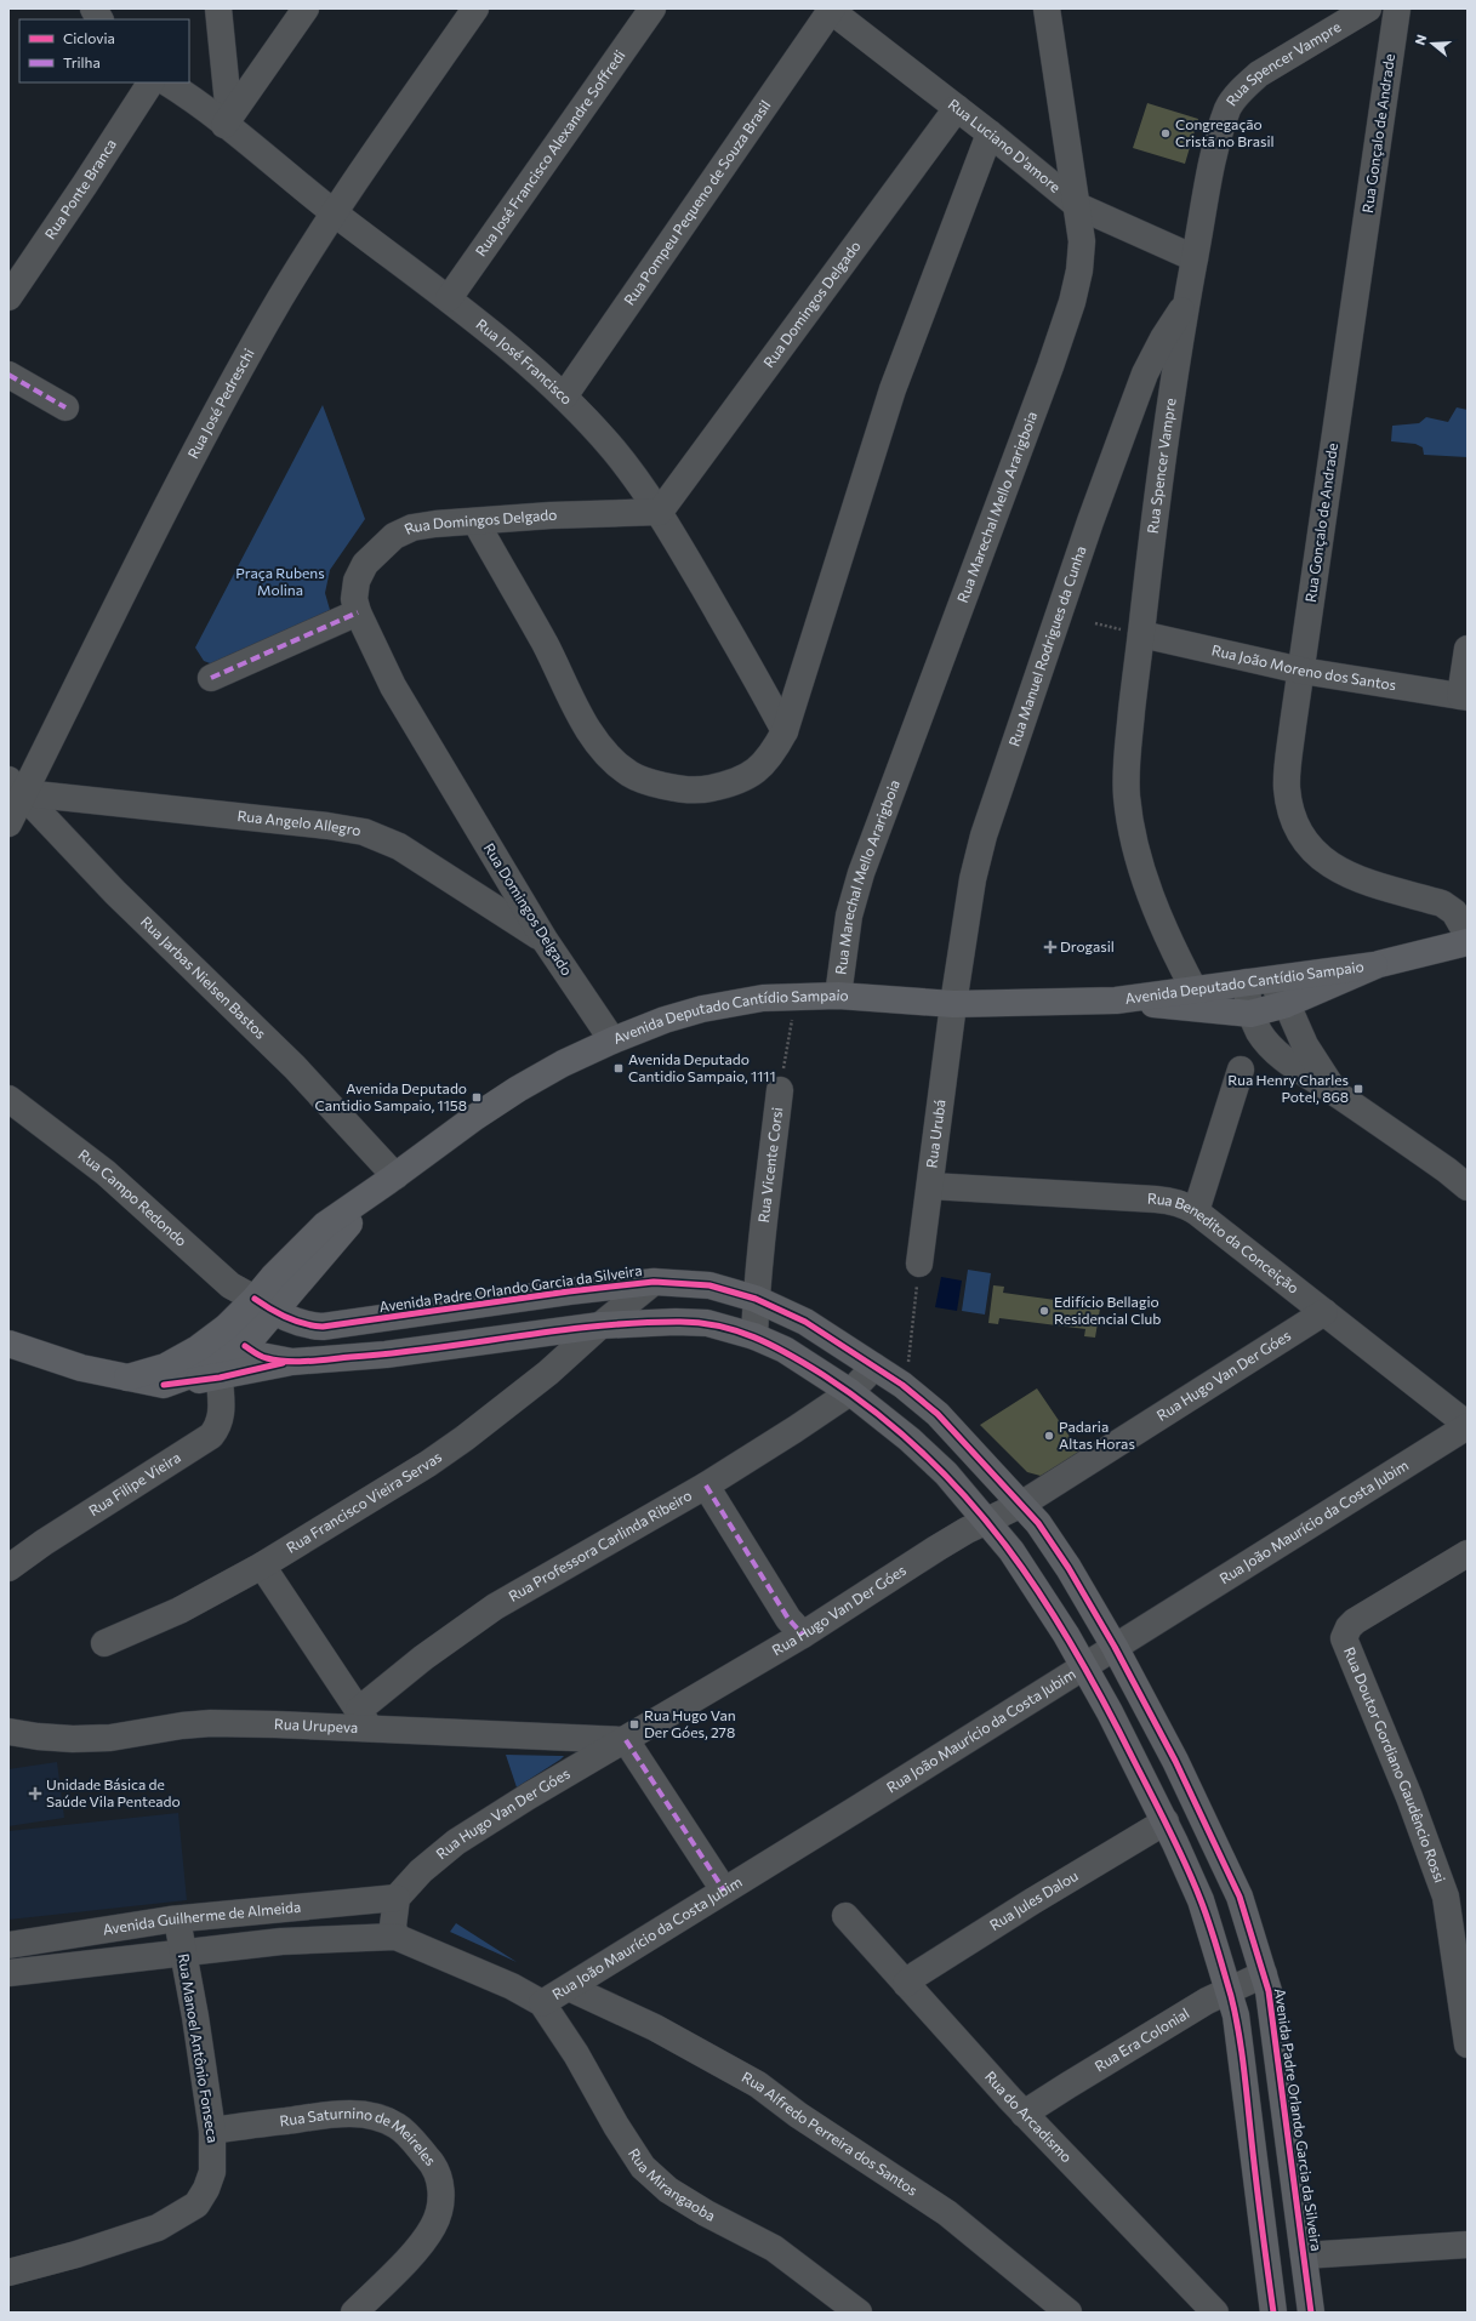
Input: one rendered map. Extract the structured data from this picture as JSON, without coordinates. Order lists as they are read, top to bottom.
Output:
{
  "streets": {
    "main road": ["Avenida Deputado Cantídio Sampaio", "Avenida Padre Orlando Garcia da Silveira"],
    "street": [
      "Rua Spencer Vampre",
      "Rua Gonçalo de Andrade",
      "Rua Luciano D'amore",
      "Rua José Francisco Alexandre Soffredi",
      "Rua Ponte Branca",
      "Rua Pompeu Pequeno de Souza Brasil",
      "Rua Domingos Delgado",
      "Rua José Francisco",
      "Rua José Pedreschi",
      "Rua Marechal Mello Ararigboia",
      "Rua Manuel Rodrigues da Cunha",
      "Rua João Moreno dos Santos",
      "Rua Angelo Allegro",
      "Rua Jarbas Nielsen Bastos",
      "Rua Urubá",
      "Rua Vicente Corsi",
      "Rua Campo Redondo",
      "Rua Benedito da Conceição",
      "Rua Hugo Van Der Góes",
      "Rua Filipe Vieira",
      "Rua Francisco Vieira Servas",
      "Rua João Maurício da Costa Jubim",
      "Rua Professora Carlinda Ribeiro",
      "Rua Urupeva",
      "Rua Doutor Gordiano Gaudêncio Rossi",
      "Rua Jules Dalou",
      "Avenida Guilherme de Almeida",
      "Rua Era Colonial",
      "Rua Manoel Antônio Fonseca",
      "Rua do Arcadismo",
      "Rua Alfredo Perreira dos Santos",
      "Rua Saturnino de Meireles",
      "Rua Mirangaoba"
    ]
  },
  "crossings": [
    ["Rua Spencer Vampre", "Rua Luciano D'amore"],
    ["Rua Spencer Vampre", "Rua Manuel Rodrigues da Cunha"],
    ["Rua Spencer Vampre", "Rua João Moreno dos Santos"],
    ["Rua Spencer Vampre", "Avenida Deputado Cantídio Sampaio"],
    ["Rua Gonçalo de Andrade", "Rua João Moreno dos Santos"],
    ["Rua Luciano D'amore", "Rua Pompeu Pequeno de Souza Brasil"],
    ["Rua Luciano D'amore", "Rua Domingos Delgado"],
    ["Rua Luciano D'amore", "Rua Marechal Mello Ararigboia"],
    ["Rua José Francisco Alexandre Soffredi", "Rua José Francisco"],
    ["Rua Pompeu Pequeno de Souza Brasil", "Rua José Francisco"],
    ["Rua Domingos Delgado", "Rua José Francisco"],
    ["Rua Domingos Delgado", "Rua Angelo Allegro"],
    ["Rua Domingos Delgado", "Avenida Deputado Cantídio Sampaio"],
    ["Rua José Francisco", "Rua José Pedreschi"],
    ["Rua José Pedreschi", "Rua Angelo Allegro"],
    ["Rua José Pedreschi", "Rua Jarbas Nielsen Bastos"],
    ["Rua Marechal Mello Ararigboia", "Avenida Deputado Cantídio Sampaio"],
    ["Rua Manuel Rodrigues da Cunha", "Avenida Deputado Cantídio Sampaio"],
    ["Rua Manuel Rodrigues da Cunha", "Rua Urubá"],
    ["Rua Angelo Allegro", "Rua Jarbas Nielsen Bastos"],
    ["Rua Jarbas Nielsen Bastos", "Avenida Deputado Cantídio Sampaio"],
    ["Avenida Deputado Cantídio Sampaio", "Rua Urubá"],
    ["Avenida Deputado Cantídio Sampaio", "Rua Vicente Corsi"],
    ["Avenida Deputado Cantídio Sampaio", "Rua Campo Redondo"],
    ["Avenida Deputado Cantídio Sampaio", "Avenida Padre Orlando Garcia da Silveira"],
    ["Rua Urubá", "Rua Benedito da Conceição"],
    ["Rua Vicente Corsi", "Avenida Padre Orlando Garcia da Silveira"],
    ["Rua Campo Redondo", "Avenida Padre Orlando Garcia da Silveira"],
    ["Rua Benedito da Conceição", "Rua Hugo Van Der Góes"],
    ["Rua Benedito da Conceição", "Rua João Maurício da Costa Jubim"],
    ["Avenida Padre Orlando Garcia da Silveira", "Rua Hugo Van Der Góes"],
    ["Avenida Padre Orlando Garcia da Silveira", "Rua Francisco Vieira Servas"],
    ["Avenida Padre Orlando Garcia da Silveira", "Rua João Maurício da Costa Jubim"],
    ["Avenida Padre Orlando Garcia da Silveira", "Rua Era Colonial"],
    ["Rua Hugo Van Der Góes", "Rua Urupeva"],
    ["Rua Hugo Van Der Góes", "Avenida Guilherme de Almeida"],
    ["Rua João Maurício da Costa Jubim", "Rua Alfredo Perreira dos Santos"],
    ["Rua João Maurício da Costa Jubim", "Rua Mirangaoba"],
    ["Rua Professora Carlinda Ribeiro", "Rua Urupeva"],
    ["Rua Jules Dalou", "Rua do Arcadismo"],
    ["Avenida Guilherme de Almeida", "Rua Manoel Antônio Fonseca"],
    ["Rua Era Colonial", "Rua do Arcadismo"],
    ["Rua Manoel Antônio Fonseca", "Rua Saturnino de Meireles"]
  ],
  "parks": ["Praça Rubens Molina"],
  "places": {
    "other": ["Congregação Cristã no Brasil", "Edifício Bellagio Residencial Club", "Padaria Altas Horas"],
    "health": ["Drogasil", "Unidade Básica de Saúde Vila Penteado"],
    "transit": [
      "Avenida Deputado Cantidio Sampaio, 1111",
      "Rua Henry Charles Potel, 868",
      "Avenida Deputado Cantidio Sampaio, 1158",
      "Rua Hugo Van Der Góes, 278"
    ]
  },
  "legend": ["Ciclovia", "Trilha"],
  "north": "left"
}
